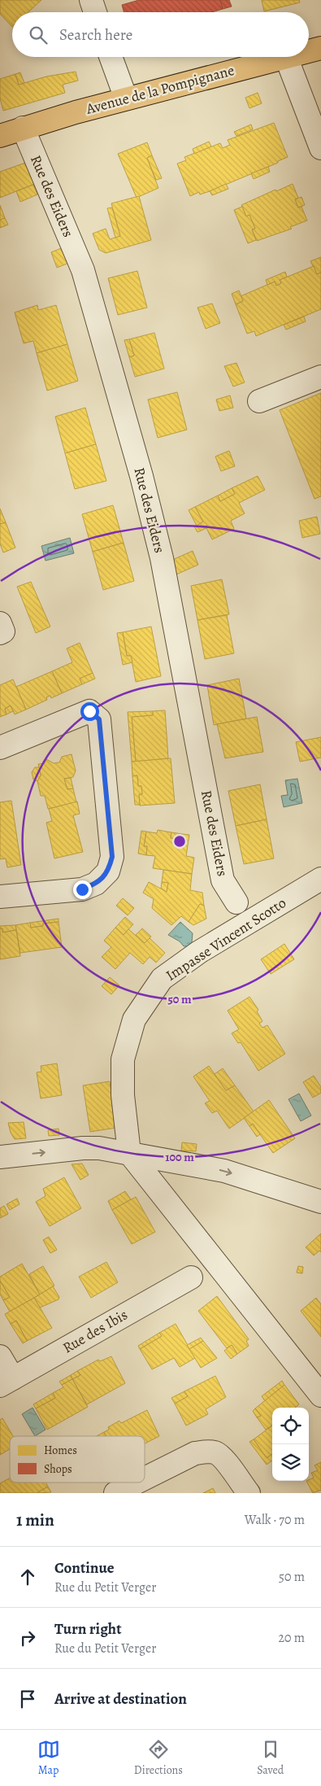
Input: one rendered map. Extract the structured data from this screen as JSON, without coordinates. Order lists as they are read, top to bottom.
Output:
{
  "streets": {
    "main road": ["Avenue de la Pompignane"],
    "street": ["Rue des Eiders", "Impasse Vincent Scotto", "Rue des Ibis"]
  },
  "crossings": [
    ["Avenue de la Pompignane", "Rue des Eiders"]
  ],
  "legend": ["Homes", "Shops"],
  "page": {
    "search": "Search here",
    "heading": ["1 min", "Walk · 70 m"],
    "list": [
      ["Continue", "Rue du Petit Verger", "50 m"],
      ["Turn right", "Rue du Petit Verger", "20 m"],
      "Arrive at destination"
    ],
    "nav": ["Map", "Directions", "Saved"]
  },
  "rings": ["50 m", "100 m"]
}
